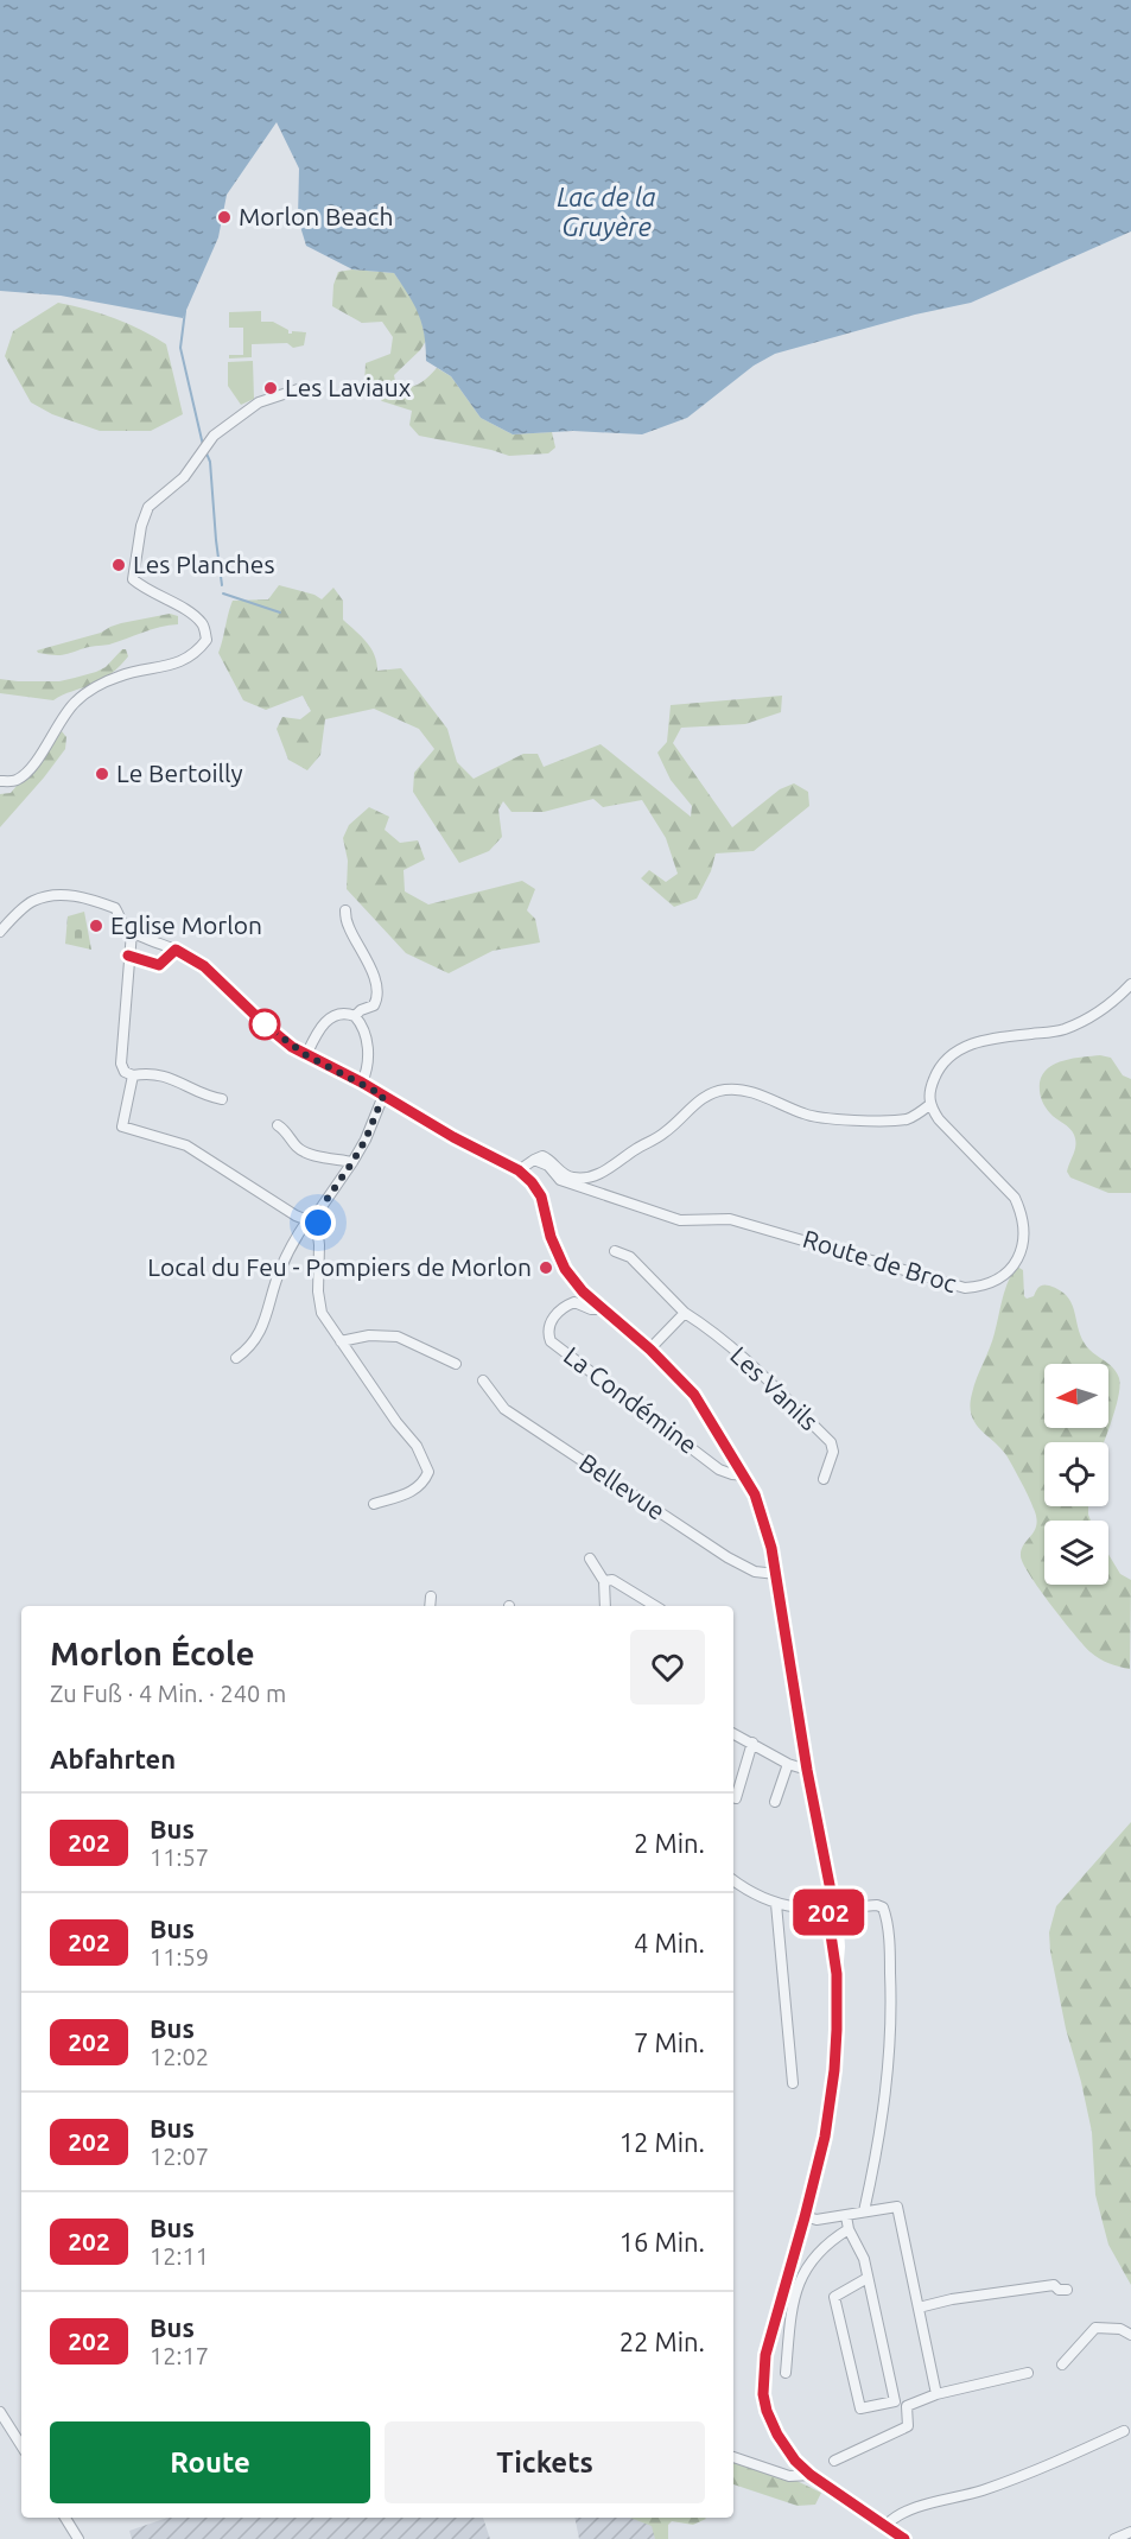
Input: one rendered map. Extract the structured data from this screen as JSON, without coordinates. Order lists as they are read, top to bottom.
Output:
{
  "streets": {
    "street": [
      "Route de Broc",
      "Les Vanils",
      "La Condémine",
      "Bellevue"
    ]
  },
  "water": ["Lac de la Gruyère"],
  "places": [
    "Morlon Beach",
    "Les Laviaux",
    "Les Planches",
    "Le Bertoilly",
    "Eglise Morlon",
    "Local du Feu - Pompiers de Morlon"
  ],
  "lines": ["bus line 202"],
  "north": "left",
  "page": {
    "on_map": "202",
    "heading": [
      ["Morlon École", "Zu Fuß · 4 Min. · 240 m"],
      "Abfahrten"
    ],
    "list": [
      {
        "mark": "202",
        "name": "Bus",
        "note": "11:57",
        "value": "2 Min."
      },
      {
        "mark": "202",
        "name": "Bus",
        "note": "11:59",
        "value": "4 Min."
      },
      {
        "mark": "202",
        "name": "Bus",
        "note": "12:02",
        "value": "7 Min."
      },
      {
        "mark": "202",
        "name": "Bus",
        "note": "12:07",
        "value": "12 Min."
      },
      {
        "mark": "202",
        "name": "Bus",
        "note": "12:11",
        "value": "16 Min."
      },
      {
        "mark": "202",
        "name": "Bus",
        "note": "12:17",
        "value": "22 Min."
      }
    ],
    "buttons": ["Route", "Tickets"]
  }
}
